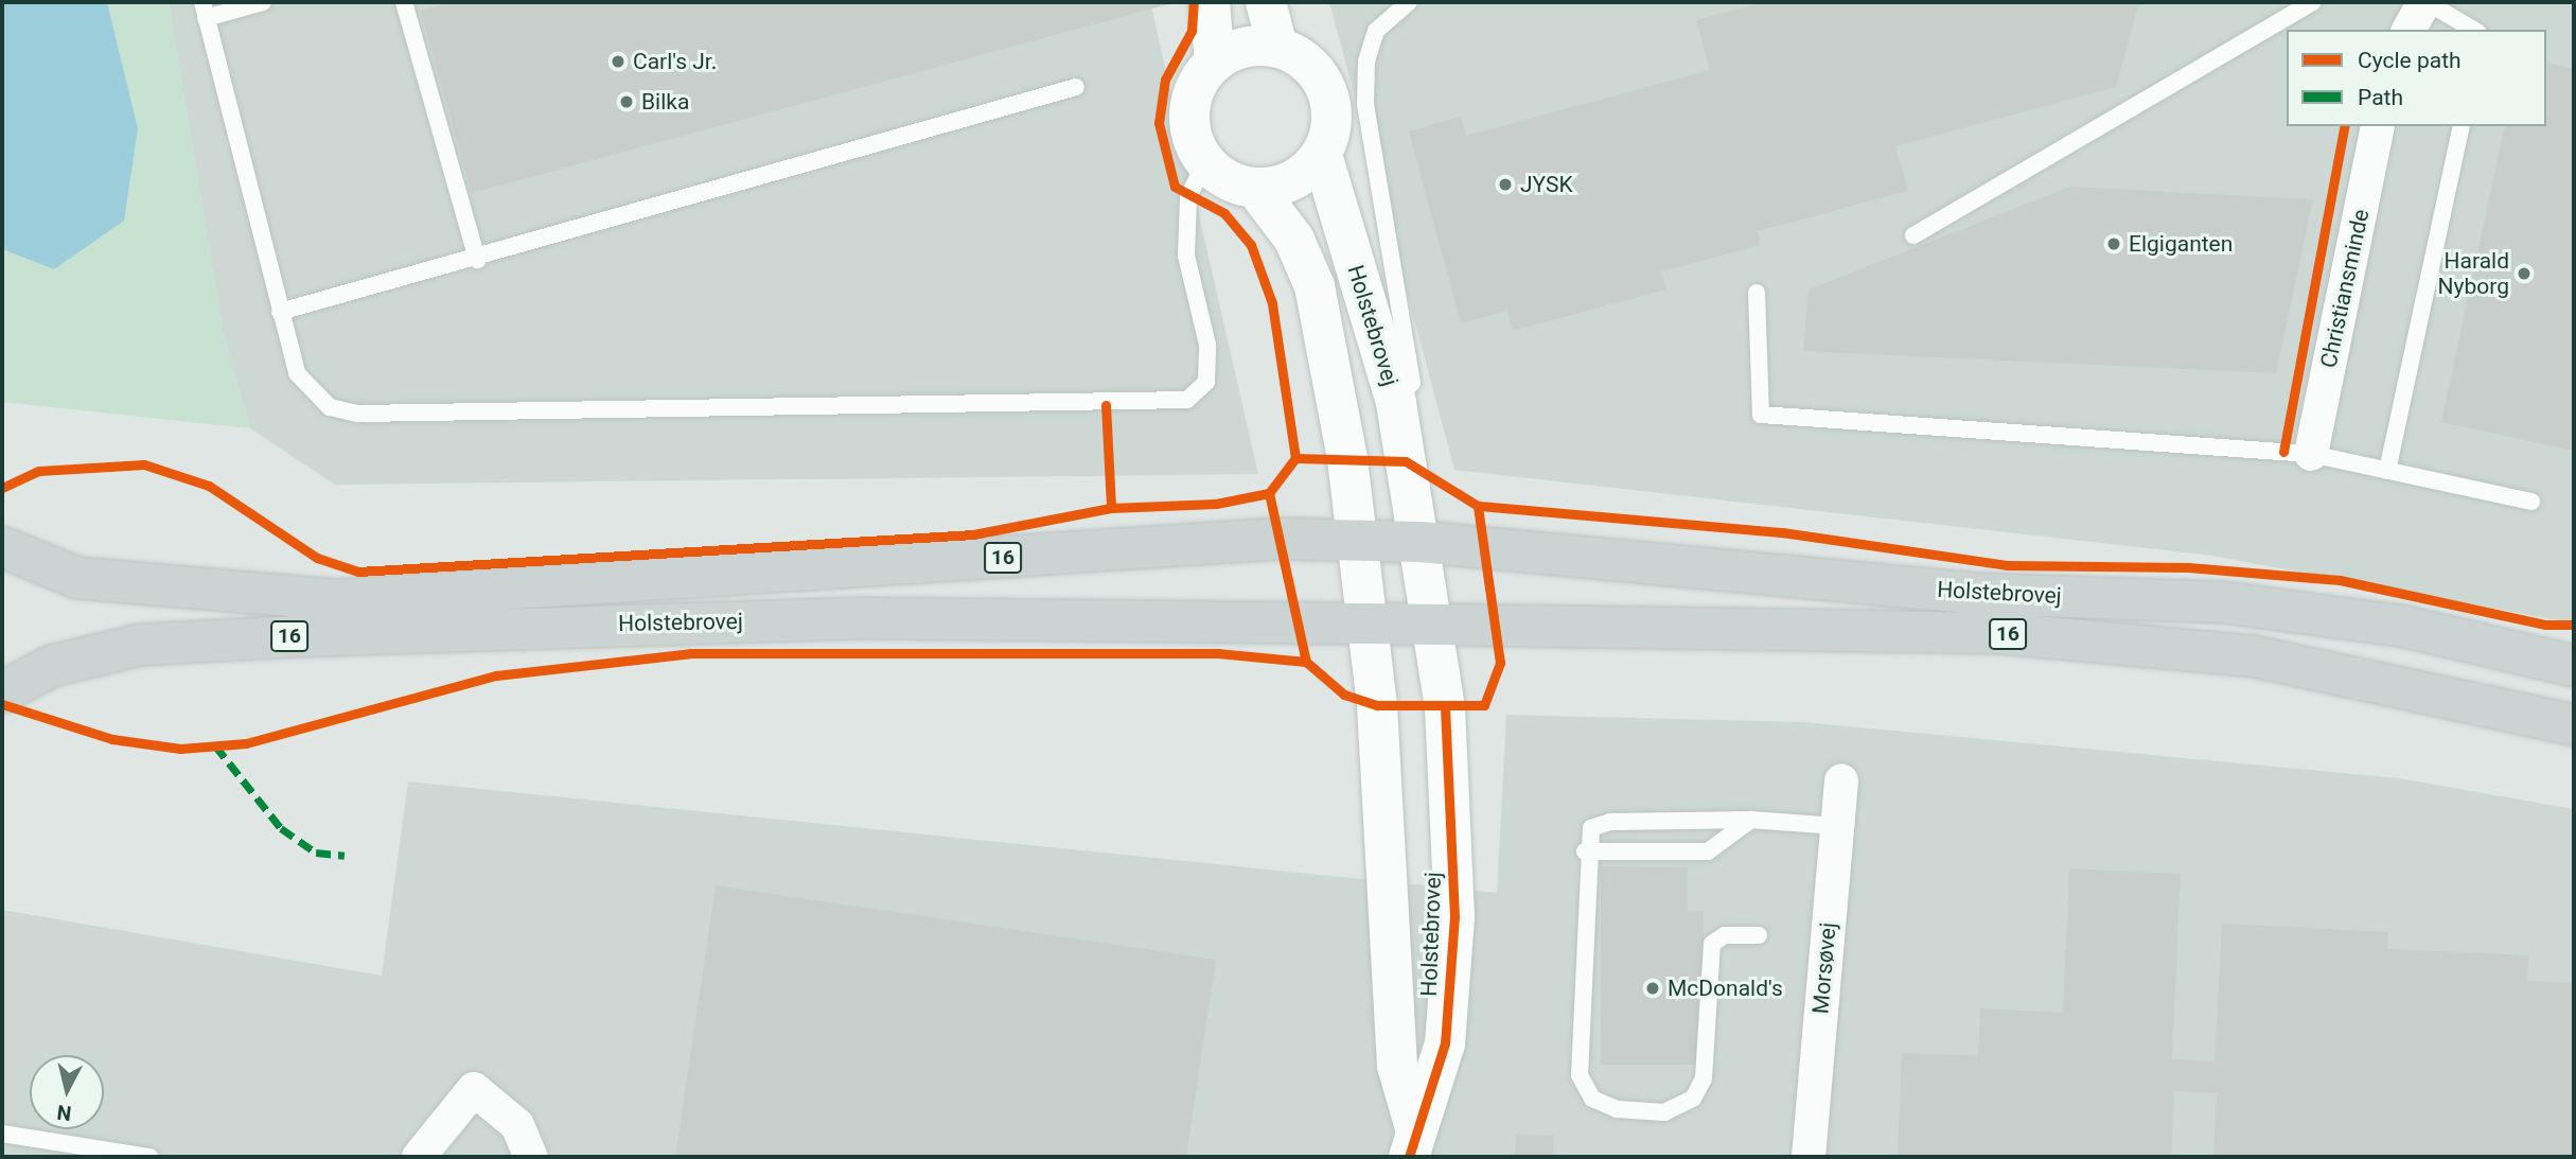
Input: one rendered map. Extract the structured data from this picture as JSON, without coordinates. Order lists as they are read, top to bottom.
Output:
{
  "streets": {
    "main road": ["Holstebrovej", "16"],
    "street": ["Christiansminde", "Morsøvej"]
  },
  "places": [
    "Carl's Jr.",
    "Bilka",
    "JYSK",
    "Elgiganten",
    "Harald Nyborg",
    "McDonald's"
  ],
  "legend": ["Cycle path", "Path"],
  "north": "bottom"
}
